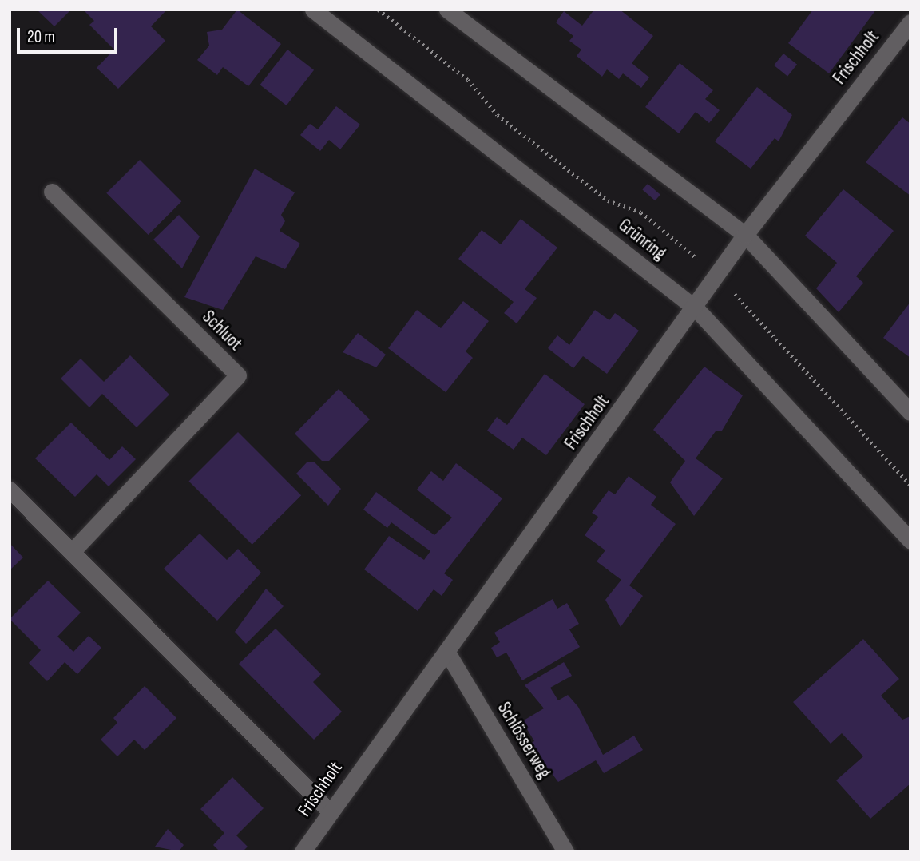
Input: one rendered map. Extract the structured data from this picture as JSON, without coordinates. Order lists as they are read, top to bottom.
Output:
{
  "streets": {
    "street": [
      "Frischholt",
      "Grünring",
      "Schluot",
      "Schlösserweg"
    ]
  },
  "crossings": [
    ["Frischholt", "Grünring"],
    ["Frischholt", "Schlösserweg"]
  ],
  "scale_bar": "20 m"
}
